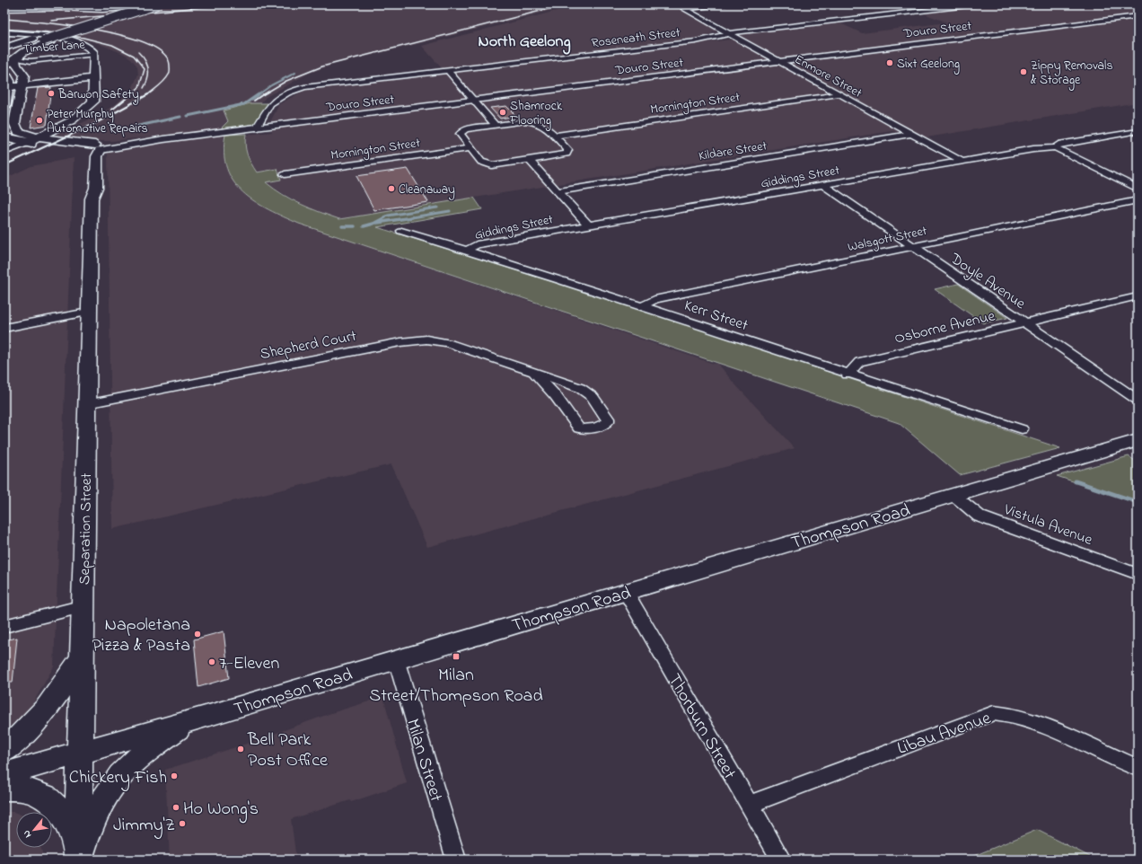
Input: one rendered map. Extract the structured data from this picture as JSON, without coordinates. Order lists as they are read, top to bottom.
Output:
{
  "streets": {
    "main road": ["Thompson Road", "Separation Street"],
    "street": [
      "Douro Street",
      "Roseneath Street",
      "Timber Lane",
      "Enmore Street",
      "Mornington Street",
      "Kildare Street",
      "Giddings Street",
      "Walsgott Street",
      "Doyle Avenue",
      "Kerr Street",
      "Osborne Avenue",
      "Shepherd Court",
      "Vistula Avenue",
      "Thorburn Street",
      "Libau Avenue",
      "Milan Street"
    ]
  },
  "crossings": [
    ["Douro Street", "Roseneath Street"],
    ["Douro Street", "Enmore Street"],
    ["Douro Street", "Separation Street"],
    ["Roseneath Street", "Enmore Street"],
    ["Enmore Street", "Mornington Street"],
    ["Enmore Street", "Kildare Street"],
    ["Enmore Street", "Giddings Street"],
    ["Giddings Street", "Doyle Avenue"],
    ["Giddings Street", "Kerr Street"],
    ["Walsgott Street", "Doyle Avenue"],
    ["Walsgott Street", "Kerr Street"],
    ["Doyle Avenue", "Osborne Avenue"],
    ["Kerr Street", "Osborne Avenue"],
    ["Shepherd Court", "Separation Street"],
    ["Vistula Avenue", "Thompson Road"],
    ["Thompson Road", "Separation Street"],
    ["Thompson Road", "Thorburn Street"],
    ["Thompson Road", "Milan Street"],
    ["Thorburn Street", "Libau Avenue"]
  ],
  "districts": ["North Geelong"],
  "places": {
    "other": [
      "Sixt Geelong",
      "Zippy Removals & Storage",
      "Barwon Safety",
      "Shamrock Flooring",
      "Peter Murphy Automotive Repairs",
      "Cleanaway",
      "Napoletana Pizza & Pasta",
      "7-Eleven",
      "Bell Park Post Office",
      "Chickery Fish",
      "Ho Wong's",
      "Jimmy'Z"
    ],
    "transit": ["Milan Street/Thompson Road"]
  },
  "north": "bottom left"
}
